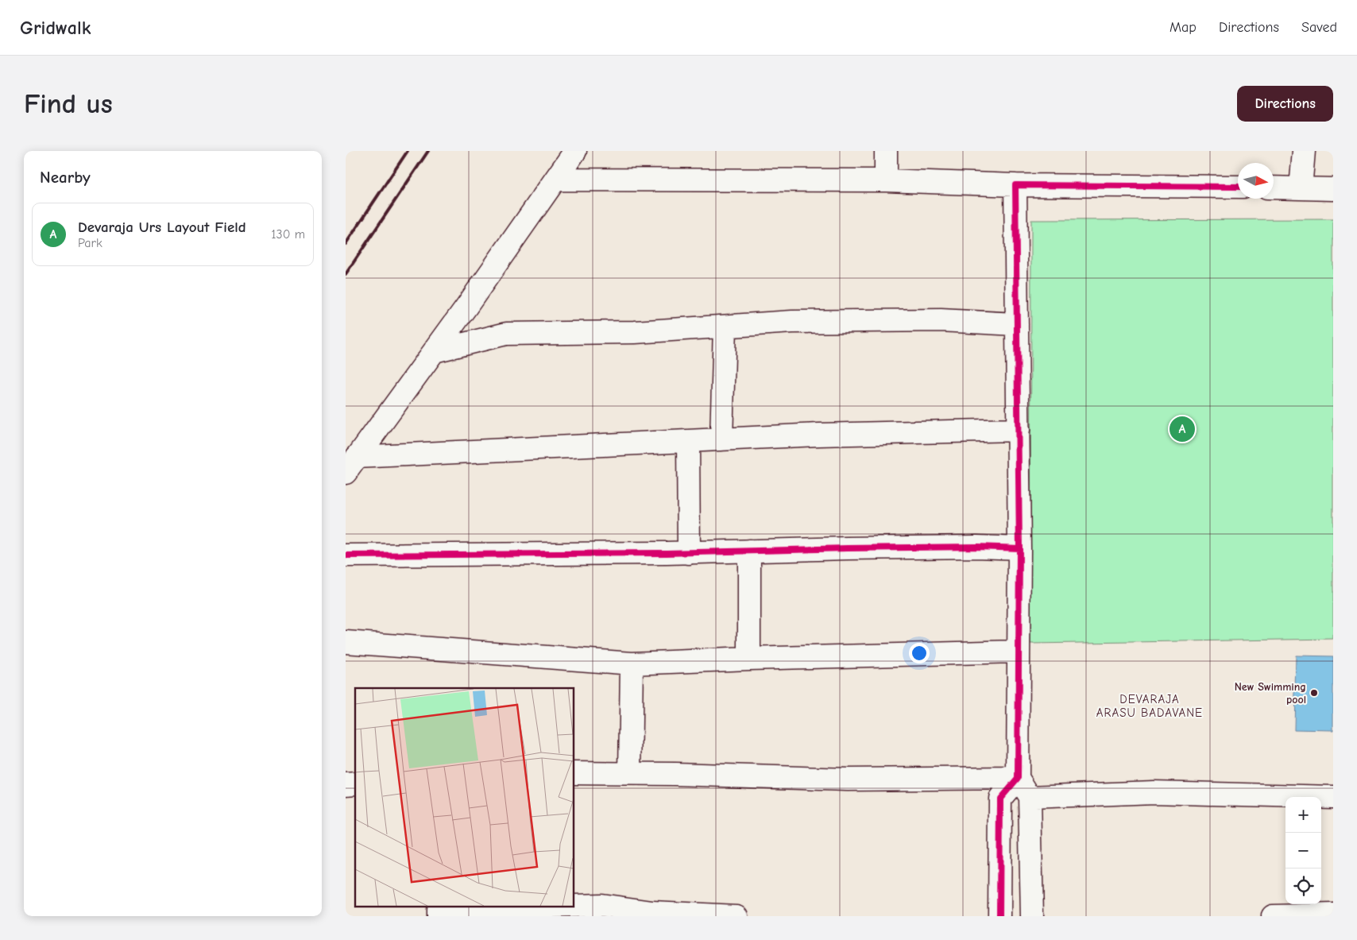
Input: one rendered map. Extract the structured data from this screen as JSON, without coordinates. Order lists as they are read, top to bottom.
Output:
{
  "districts": ["DEVARAJA ARASU BADAVANE"],
  "places": ["New Swimming pool"],
  "north": "right",
  "page": {
    "header": "Gridwalk",
    "nav": ["Map", "Directions", "Saved"],
    "buttons": "Directions",
    "title": "Find us",
    "heading": "Nearby",
    "list": [
      {
        "mark": "A",
        "name": "Devaraja Urs Layout Field",
        "note": "Park",
        "value": "130 m"
      }
    ],
    "pins": "A",
    "map_buttons": ["+", "−"]
  }
}
